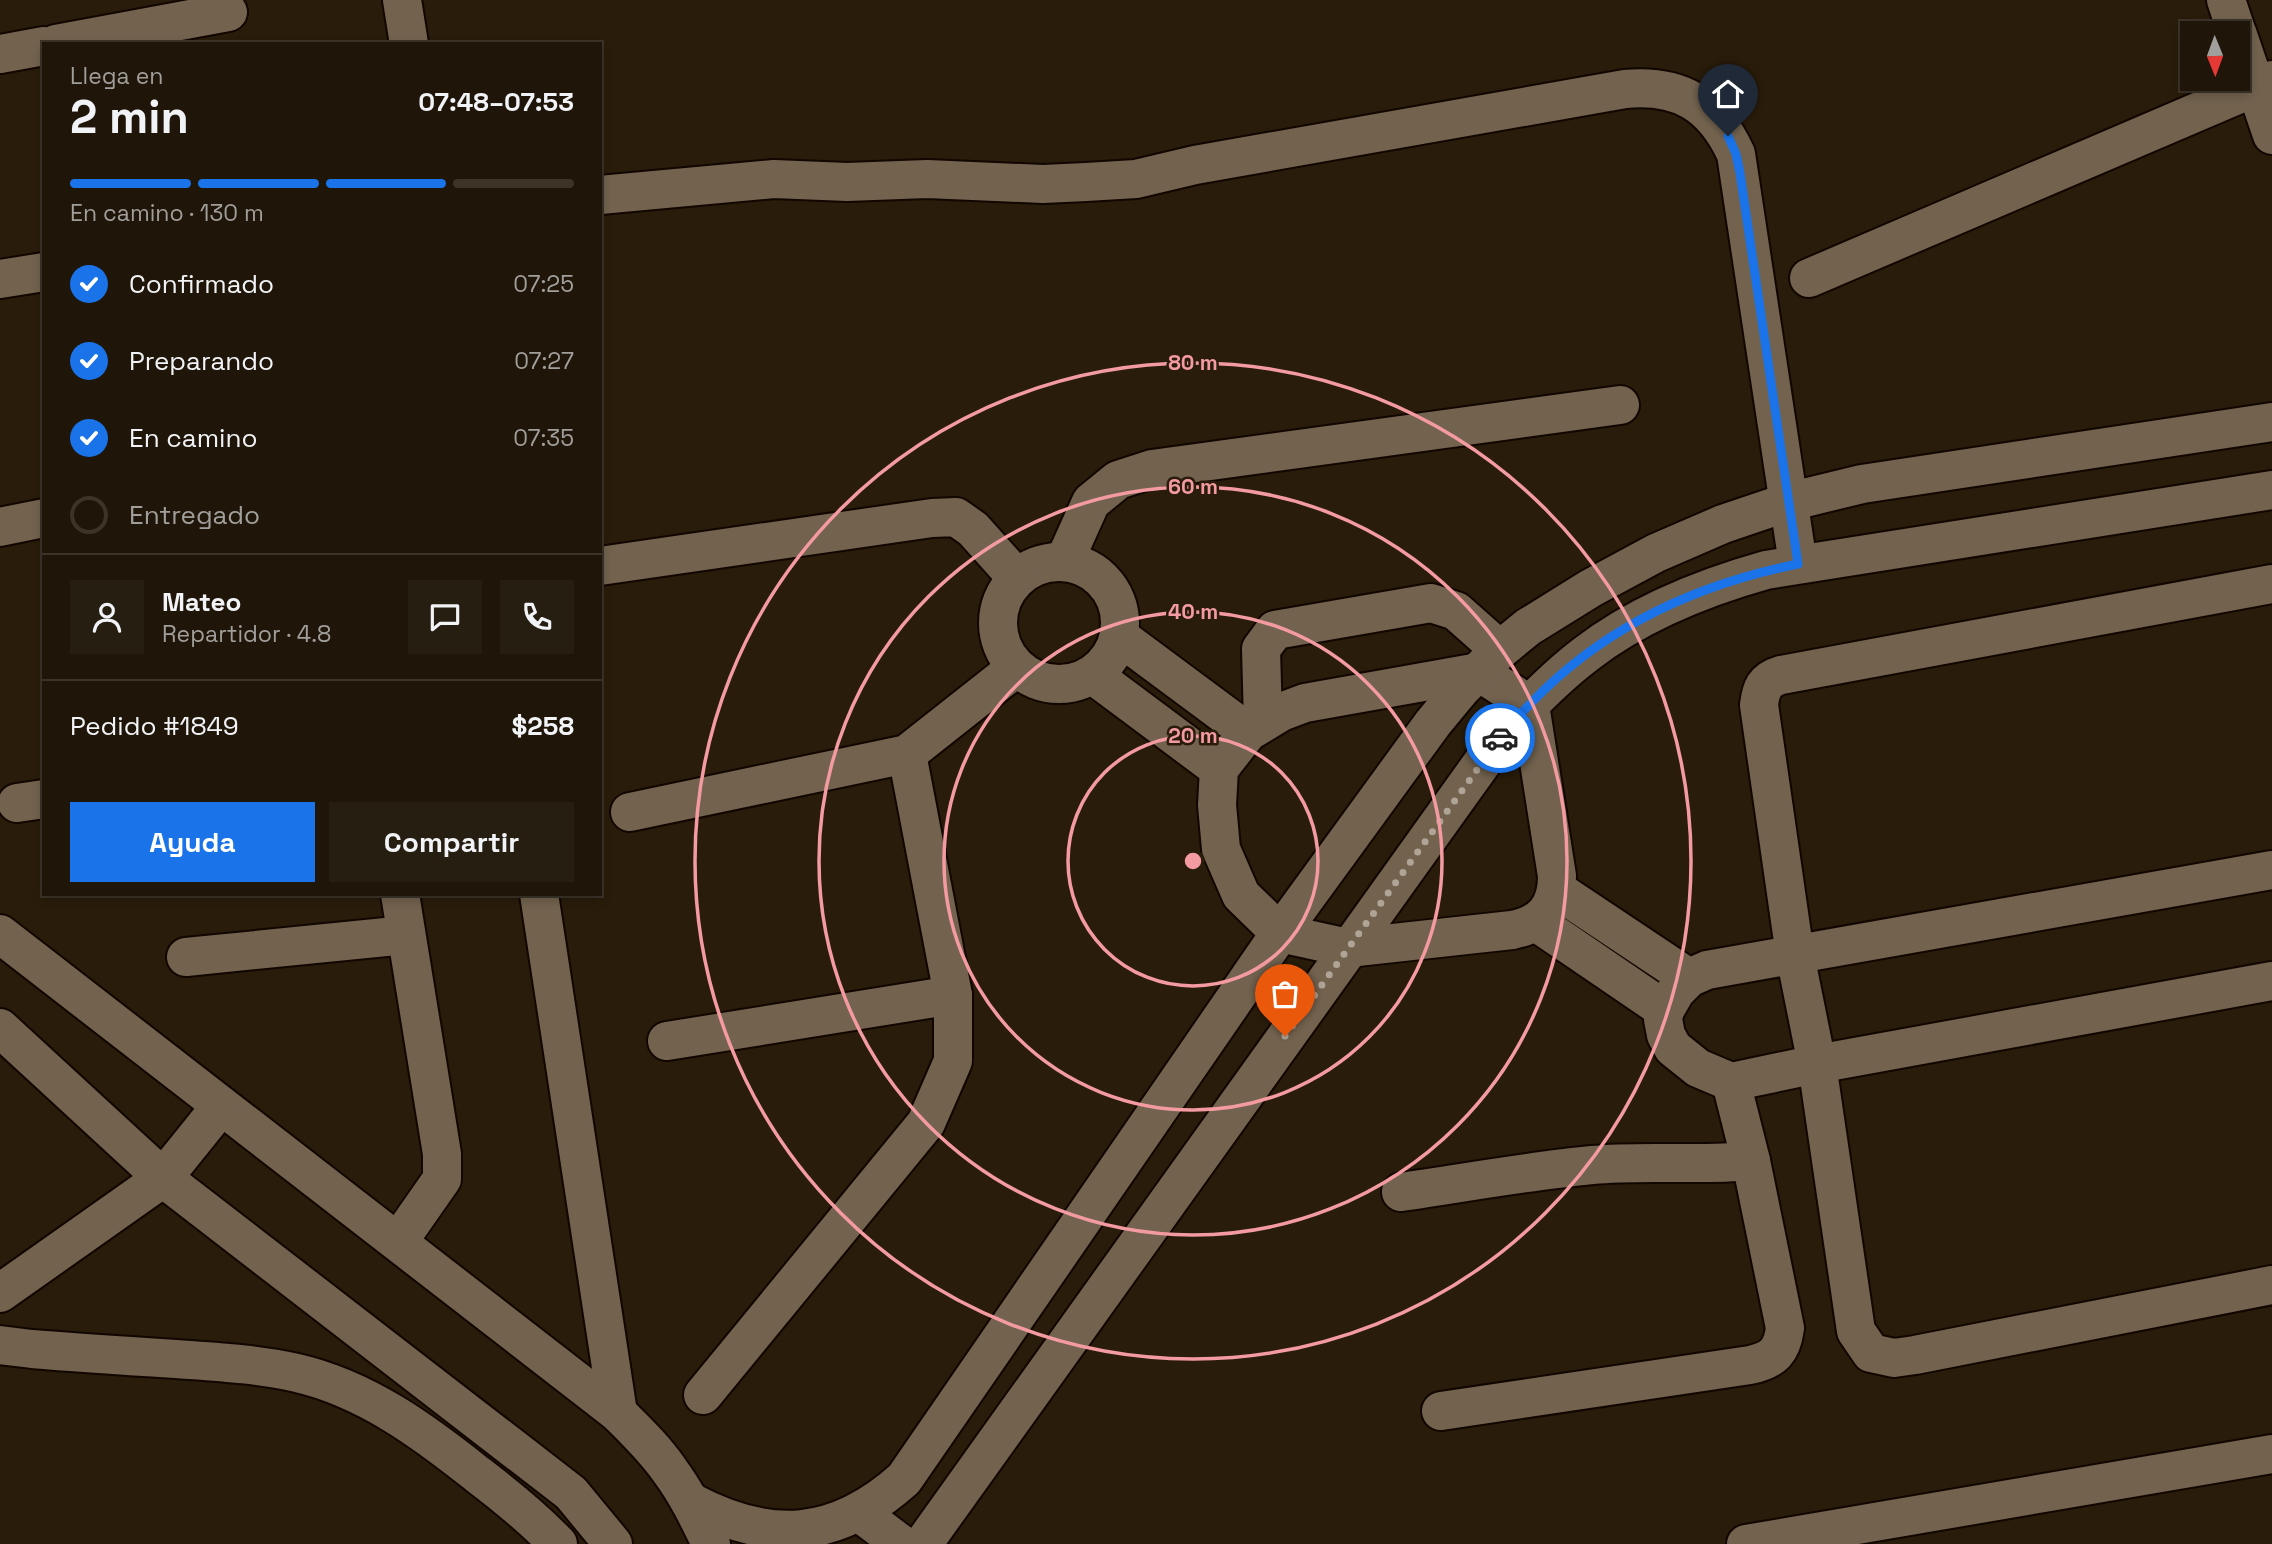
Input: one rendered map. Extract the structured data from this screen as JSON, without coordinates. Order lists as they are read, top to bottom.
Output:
{
  "north": "bottom",
  "page": {
    "heading": ["2 min", "Llega en", "07:48–07:53"],
    "panel": [
      "Mateo",
      "Repartidor · 4.8",
      "Pedido #1849",
      "$258"
    ],
    "bar": "En camino · 130 m",
    "list": [
      ["Confirmado", "07:25"],
      ["Preparando", "07:27"],
      ["En camino", "07:35"],
      "Entregado"
    ],
    "buttons": ["Ayuda", "Compartir"]
  },
  "rings": [
    "80 m",
    "60 m",
    "40 m",
    "20 m"
  ]
}
